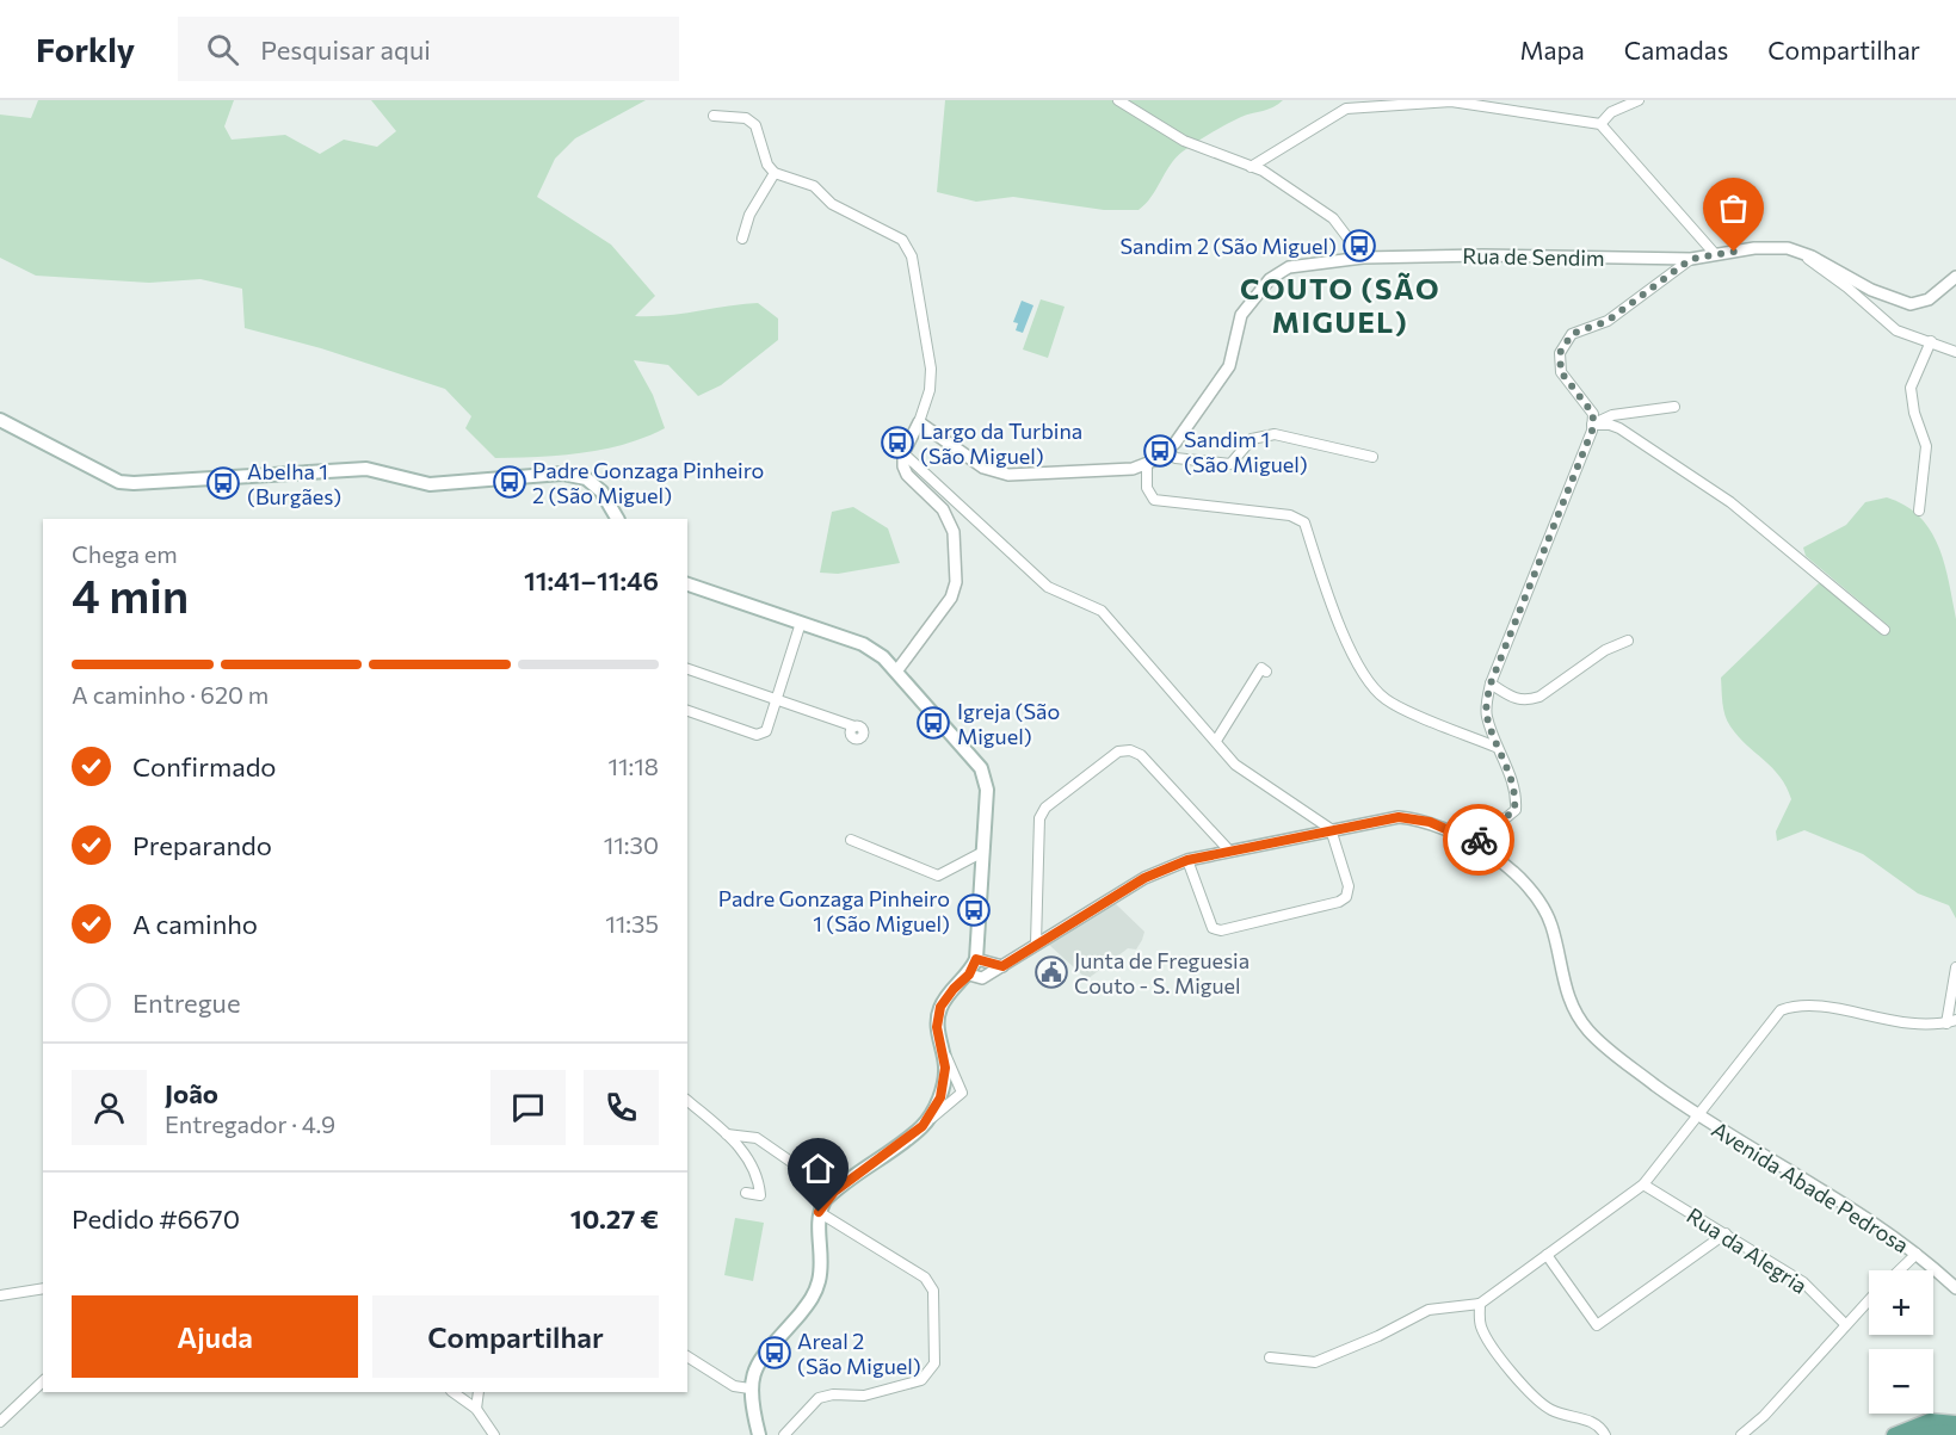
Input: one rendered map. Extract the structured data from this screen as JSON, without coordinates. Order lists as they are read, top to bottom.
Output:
{
  "streets": {
    "street": ["Rua de Sendim", "Avenida Abade Pedrosa", "Rua da Alegria"]
  },
  "districts": ["COUTO (SÃO MIGUEL)"],
  "places": {
    "bus stop": [
      "Sandim 2 (São Miguel)",
      "Largo da Turbina (São Miguel)",
      "Sandim 1 (São Miguel)",
      "Padre Gonzaga Pinheiro 2 (São Miguel)",
      "Abelha 1 (Burgães)",
      "Igreja (São Miguel)",
      "Padre Gonzaga Pinheiro 1 (São Miguel)",
      "Areal 2 (São Miguel)"
    ],
    "public building": ["Junta de Freguesia Couto - S. Miguel"]
  },
  "page": {
    "header": "Forkly",
    "search": "Pesquisar aqui",
    "nav": ["Mapa", "Camadas", "Compartilhar"],
    "heading": ["4 min", "Chega em", "11:41–11:46"],
    "panel": [
      "João",
      "Entregador · 4.9",
      "Pedido #6670",
      "10.27 €"
    ],
    "bar": "A caminho · 620 m",
    "list": [
      ["Confirmado", "11:18"],
      ["Preparando", "11:30"],
      ["A caminho", "11:35"],
      "Entregue"
    ],
    "map_buttons": ["+", "−"],
    "buttons": ["Ajuda", "Compartilhar"]
  }
}
